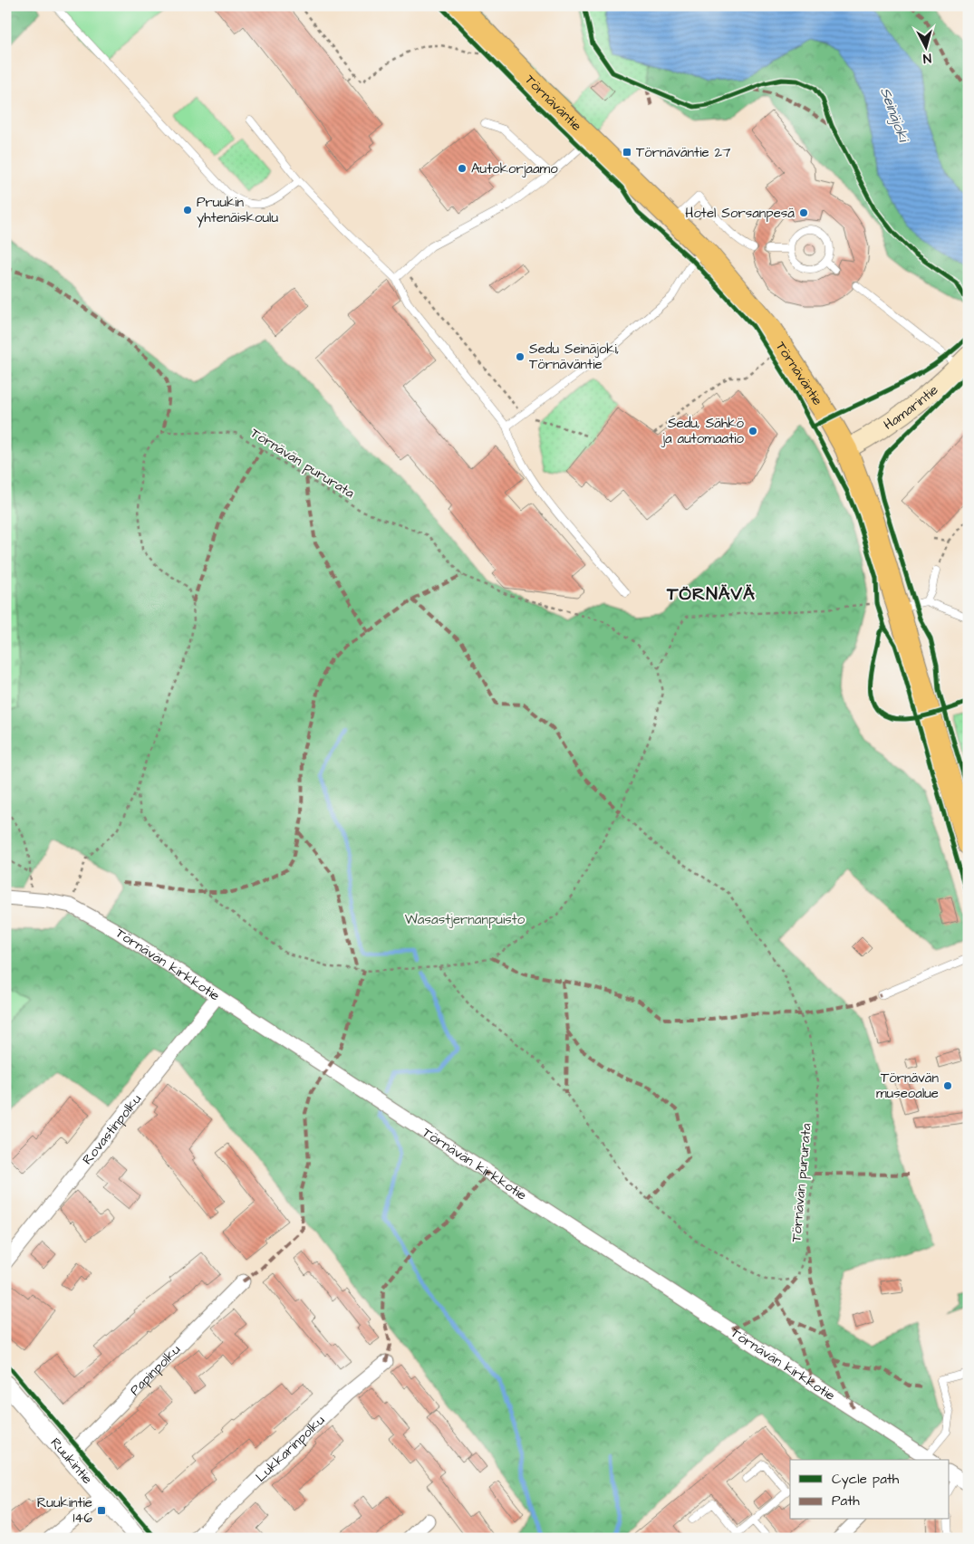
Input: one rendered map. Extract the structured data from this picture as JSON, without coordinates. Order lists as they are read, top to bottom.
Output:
{
  "streets": {
    "main road": ["Törnäväntie", "Hamarintie"],
    "street": [
      "Törnävän kirkkotie",
      "Rovastinpolku",
      "Papinpolku",
      "Lukkarinpolku",
      "Ruukintie"
    ],
    "path": ["Törnävän pururata"]
  },
  "crossings": [
    ["Törnäväntie", "Hamarintie"],
    ["Törnävän kirkkotie", "Rovastinpolku"],
    ["Papinpolku", "Ruukintie"]
  ],
  "districts": ["TÖRNÄVÄ"],
  "water": ["Seinäjoki"],
  "parks": ["Wasastjernanpuisto"],
  "places": {
    "transit": ["Törnäväntie 27", "Ruukintie 146"],
    "other": [
      "Autokorjaamo",
      "Pruukin yhtenäiskoulu",
      "Hotel Sorsanpesä",
      "Sedu Seinäjoki, Törnäväntie",
      "Sedu, Sähkö ja automaatio",
      "Törnävän museoalue"
    ]
  },
  "legend": ["Cycle path", "Path"],
  "north": "bottom"
}
